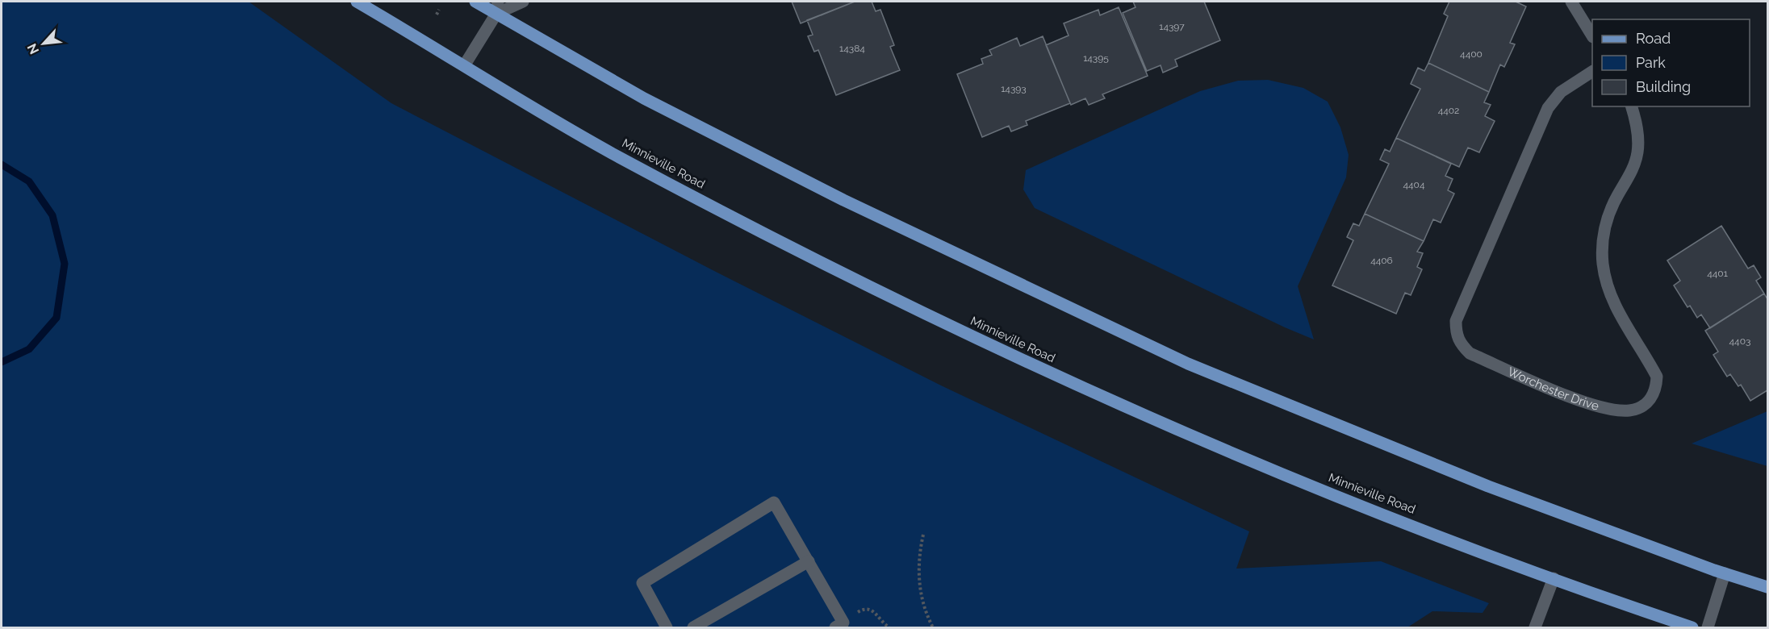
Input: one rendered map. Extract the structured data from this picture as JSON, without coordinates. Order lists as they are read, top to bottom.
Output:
{
  "streets": {
    "main road": ["Minnieville Road"],
    "street": ["Worchester Drive"]
  },
  "house_numbers": [
    "14397",
    "14384",
    "4400",
    "14395",
    "14393",
    "4402",
    "4404",
    "4406",
    "4401",
    "4403"
  ],
  "legend": ["Road", "Park", "Building"],
  "north": "bottom left"
}
